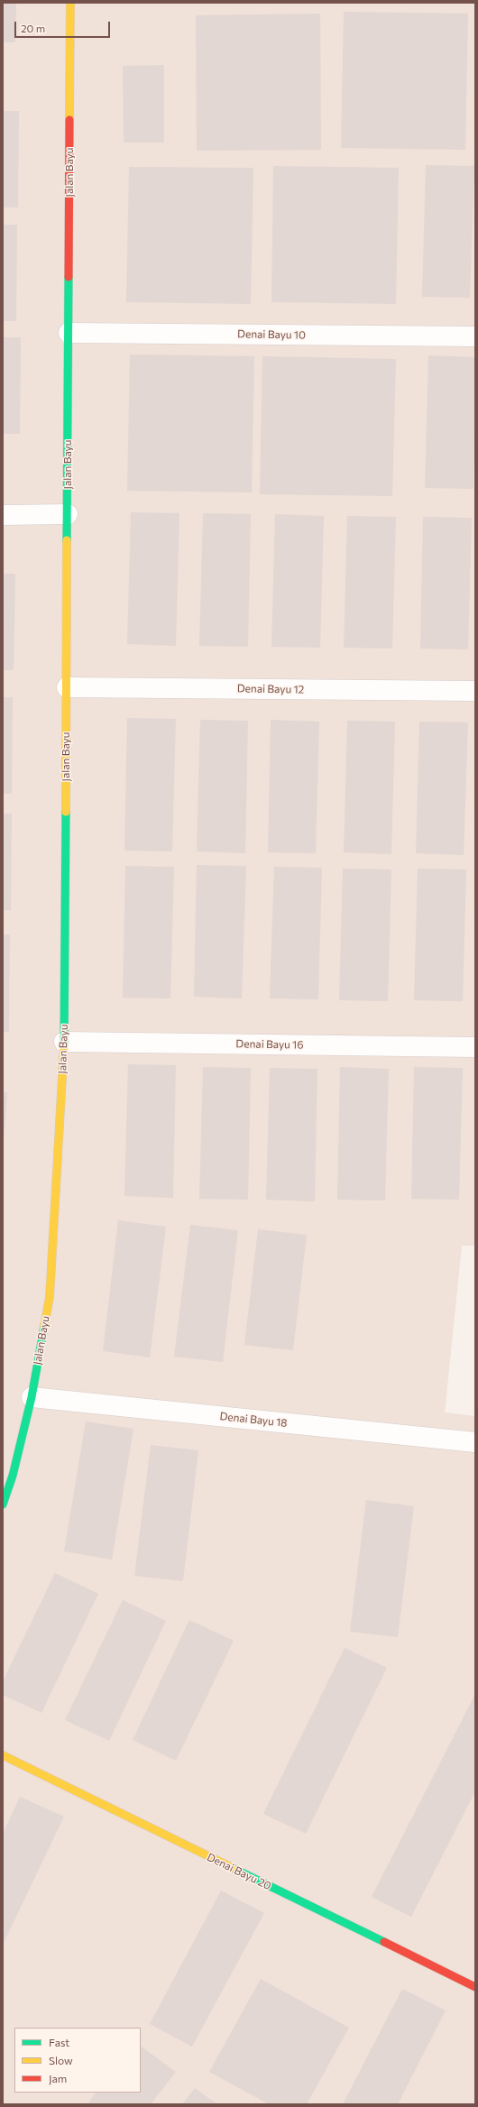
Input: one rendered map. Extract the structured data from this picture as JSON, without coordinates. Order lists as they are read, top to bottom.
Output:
{
  "streets": {
    "street": [
      "Jalan Bayu",
      "Denai Bayu 10",
      "Denai Bayu 12",
      "Denai Bayu 16",
      "Denai Bayu 18",
      "Denai Bayu 20"
    ]
  },
  "crossings": [
    ["Jalan Bayu", "Denai Bayu 10"],
    ["Jalan Bayu", "Denai Bayu 12"],
    ["Jalan Bayu", "Denai Bayu 16"],
    ["Jalan Bayu", "Denai Bayu 18"]
  ],
  "legend": ["Fast", "Slow", "Jam"],
  "scale_bar": "20 m"
}
